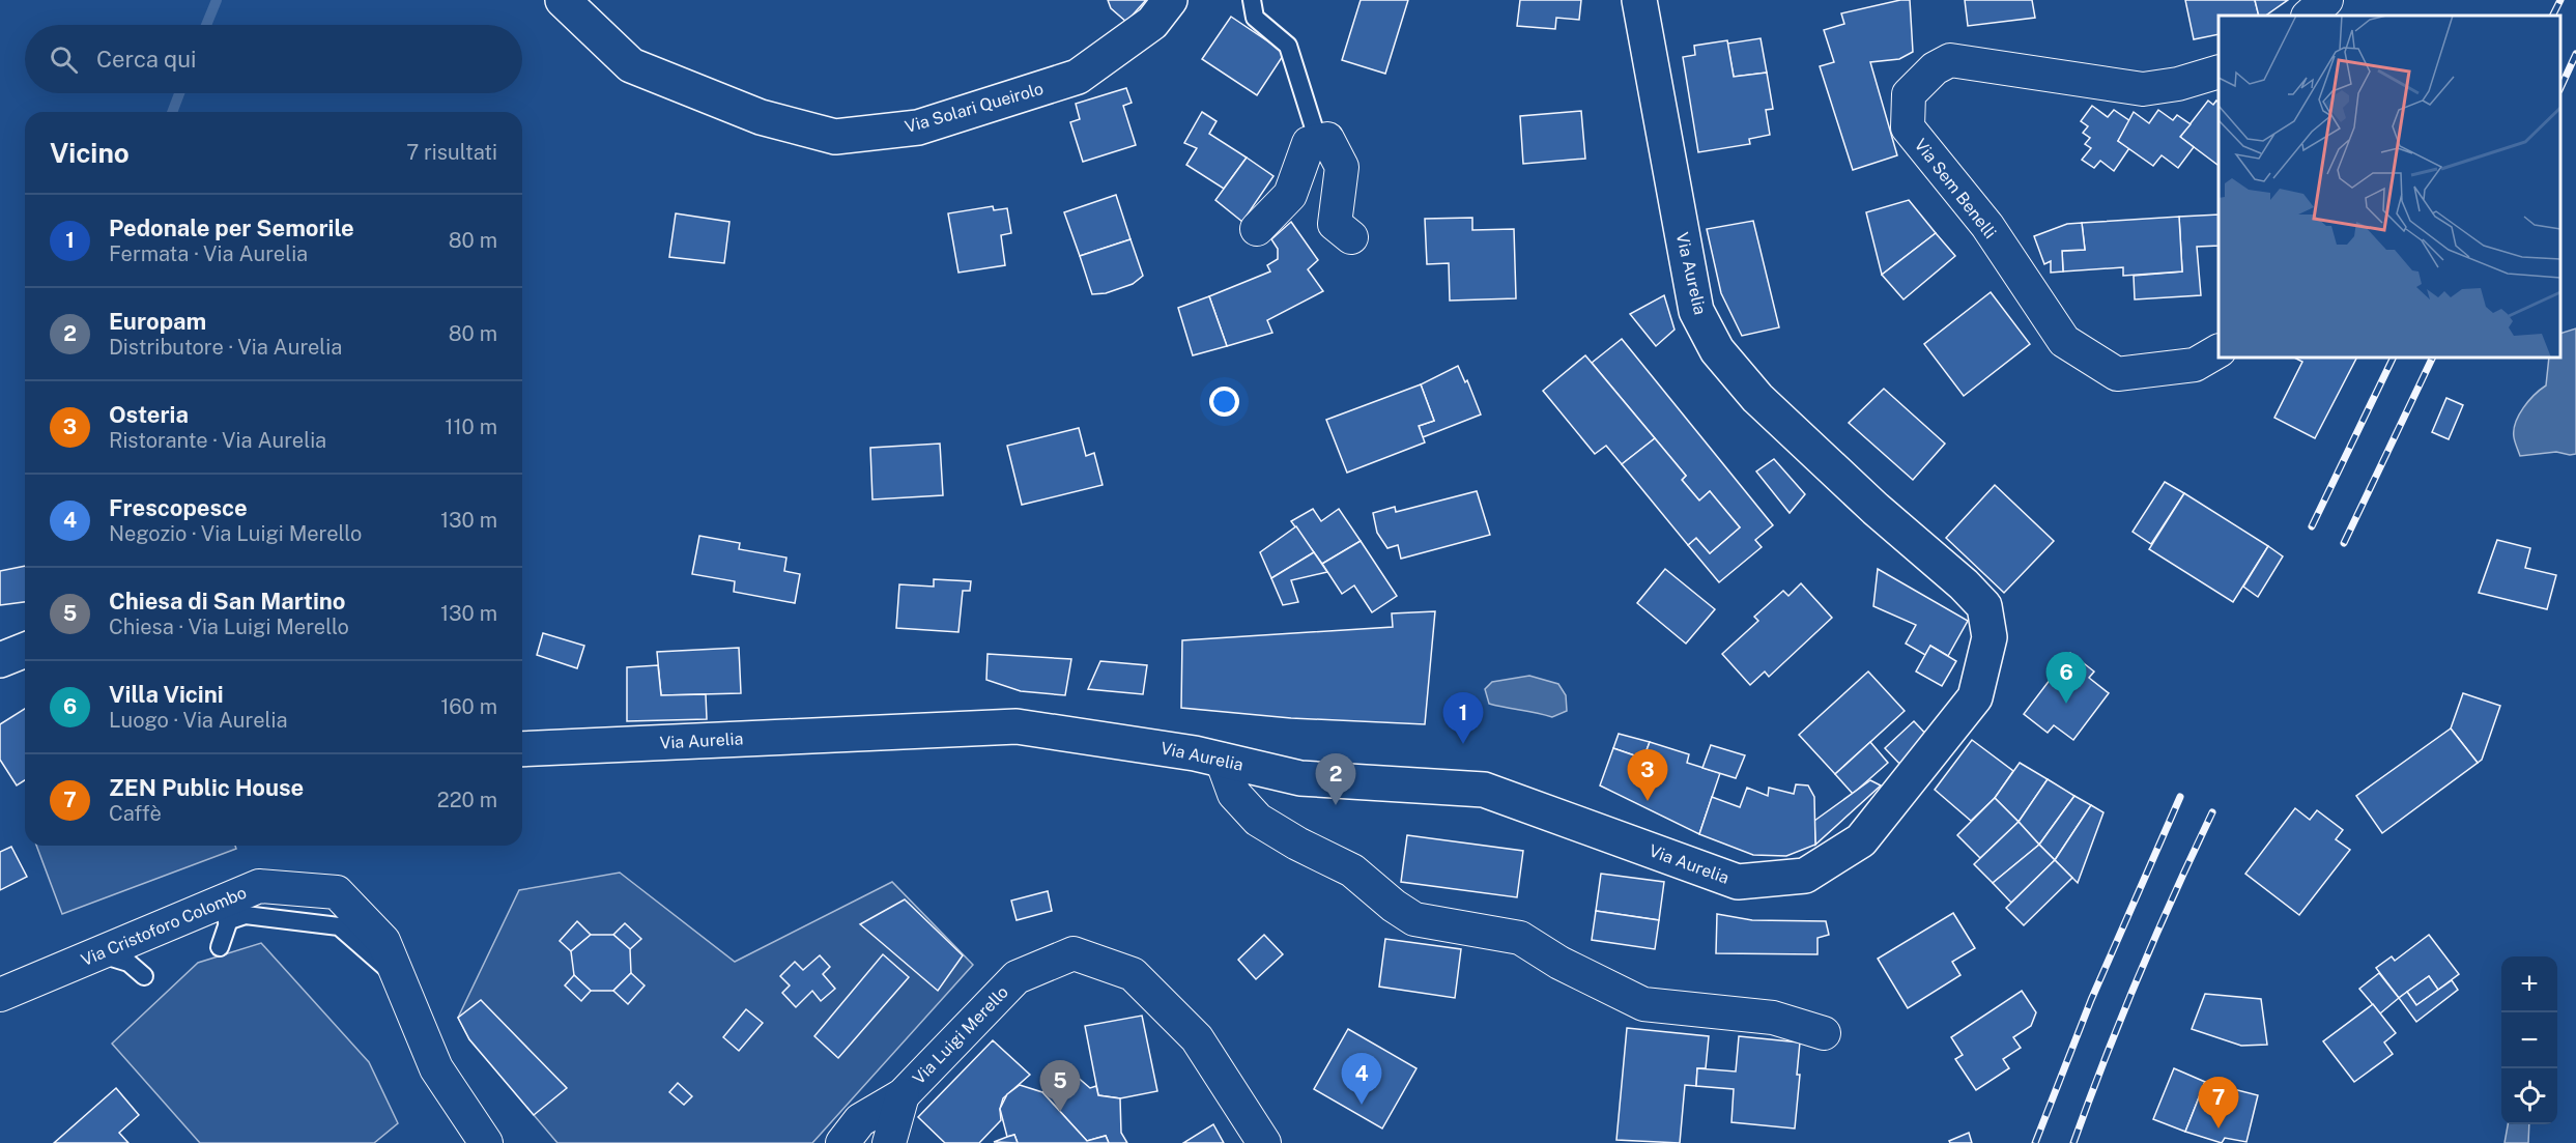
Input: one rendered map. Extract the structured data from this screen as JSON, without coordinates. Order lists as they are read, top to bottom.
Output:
{
  "streets": {
    "main road": ["Via Solari Queirolo", "Via Aurelia"],
    "street": ["Via Sem Benelli", "Via Cristoforo Colombo", "Via Luigi Merello"]
  },
  "page": {
    "search": "Cerca qui",
    "heading": ["Vicino", "7 risultati"],
    "list": [
      {
        "mark": "1",
        "name": "Pedonale per Semorile",
        "note": "Fermata · Via Aurelia",
        "value": "80 m"
      },
      {
        "mark": "2",
        "name": "Europam",
        "note": "Distributore · Via Aurelia",
        "value": "80 m"
      },
      {
        "mark": "3",
        "name": "Osteria",
        "note": "Ristorante · Via Aurelia",
        "value": "110 m"
      },
      {
        "mark": "4",
        "name": "Frescopesce",
        "note": "Negozio · Via Luigi Merello",
        "value": "130 m"
      },
      {
        "mark": "5",
        "name": "Chiesa di San Martino",
        "note": "Chiesa · Via Luigi Merello",
        "value": "130 m"
      },
      {
        "mark": "6",
        "name": "Villa Vicini",
        "note": "Luogo · Via Aurelia",
        "value": "160 m"
      },
      {
        "mark": "7",
        "name": "ZEN Public House",
        "note": "Caffè",
        "value": "220 m"
      }
    ],
    "pins": [
      "6",
      "1",
      "3",
      "2",
      "4",
      "5",
      "7"
    ],
    "map_buttons": ["+", "−"]
  }
}
